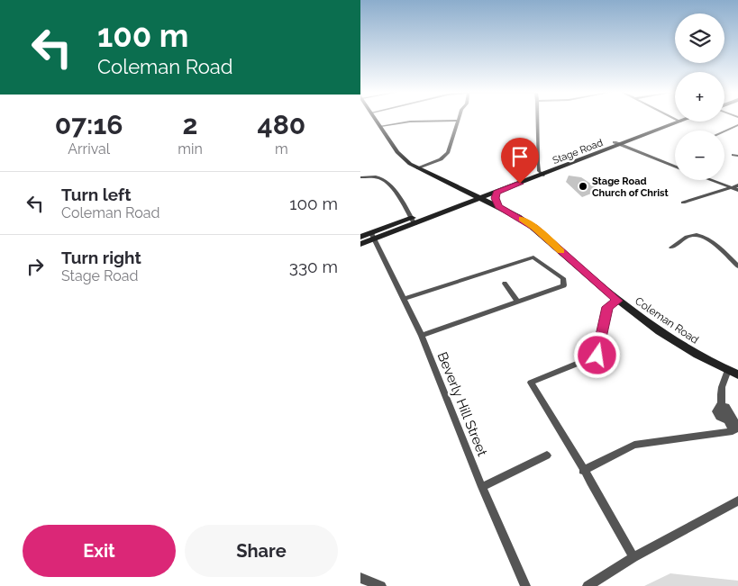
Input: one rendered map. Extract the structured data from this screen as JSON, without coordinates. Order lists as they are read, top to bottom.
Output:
{
  "streets": {
    "main road": ["Stage Road", "Coleman Road"],
    "street": ["Beverly Hill Street"]
  },
  "crossings": [
    ["Stage Road", "Coleman Road"],
    ["Stage Road", "Beverly Hill Street"]
  ],
  "places": ["Stage Road Church of Christ"],
  "page": {
    "turn": ["100 m", "Coleman Road"],
    "map_buttons": ["+", "−"],
    "eta": [
      "07:16",
      "Arrival",
      "2",
      "min",
      "480",
      "m"
    ],
    "list": [
      {
        "name": "Turn left",
        "note": "Coleman Road",
        "value": "100 m"
      },
      {
        "name": "Turn right",
        "note": "Stage Road",
        "value": "330 m"
      }
    ],
    "buttons": ["Exit", "Share"]
  }
}
